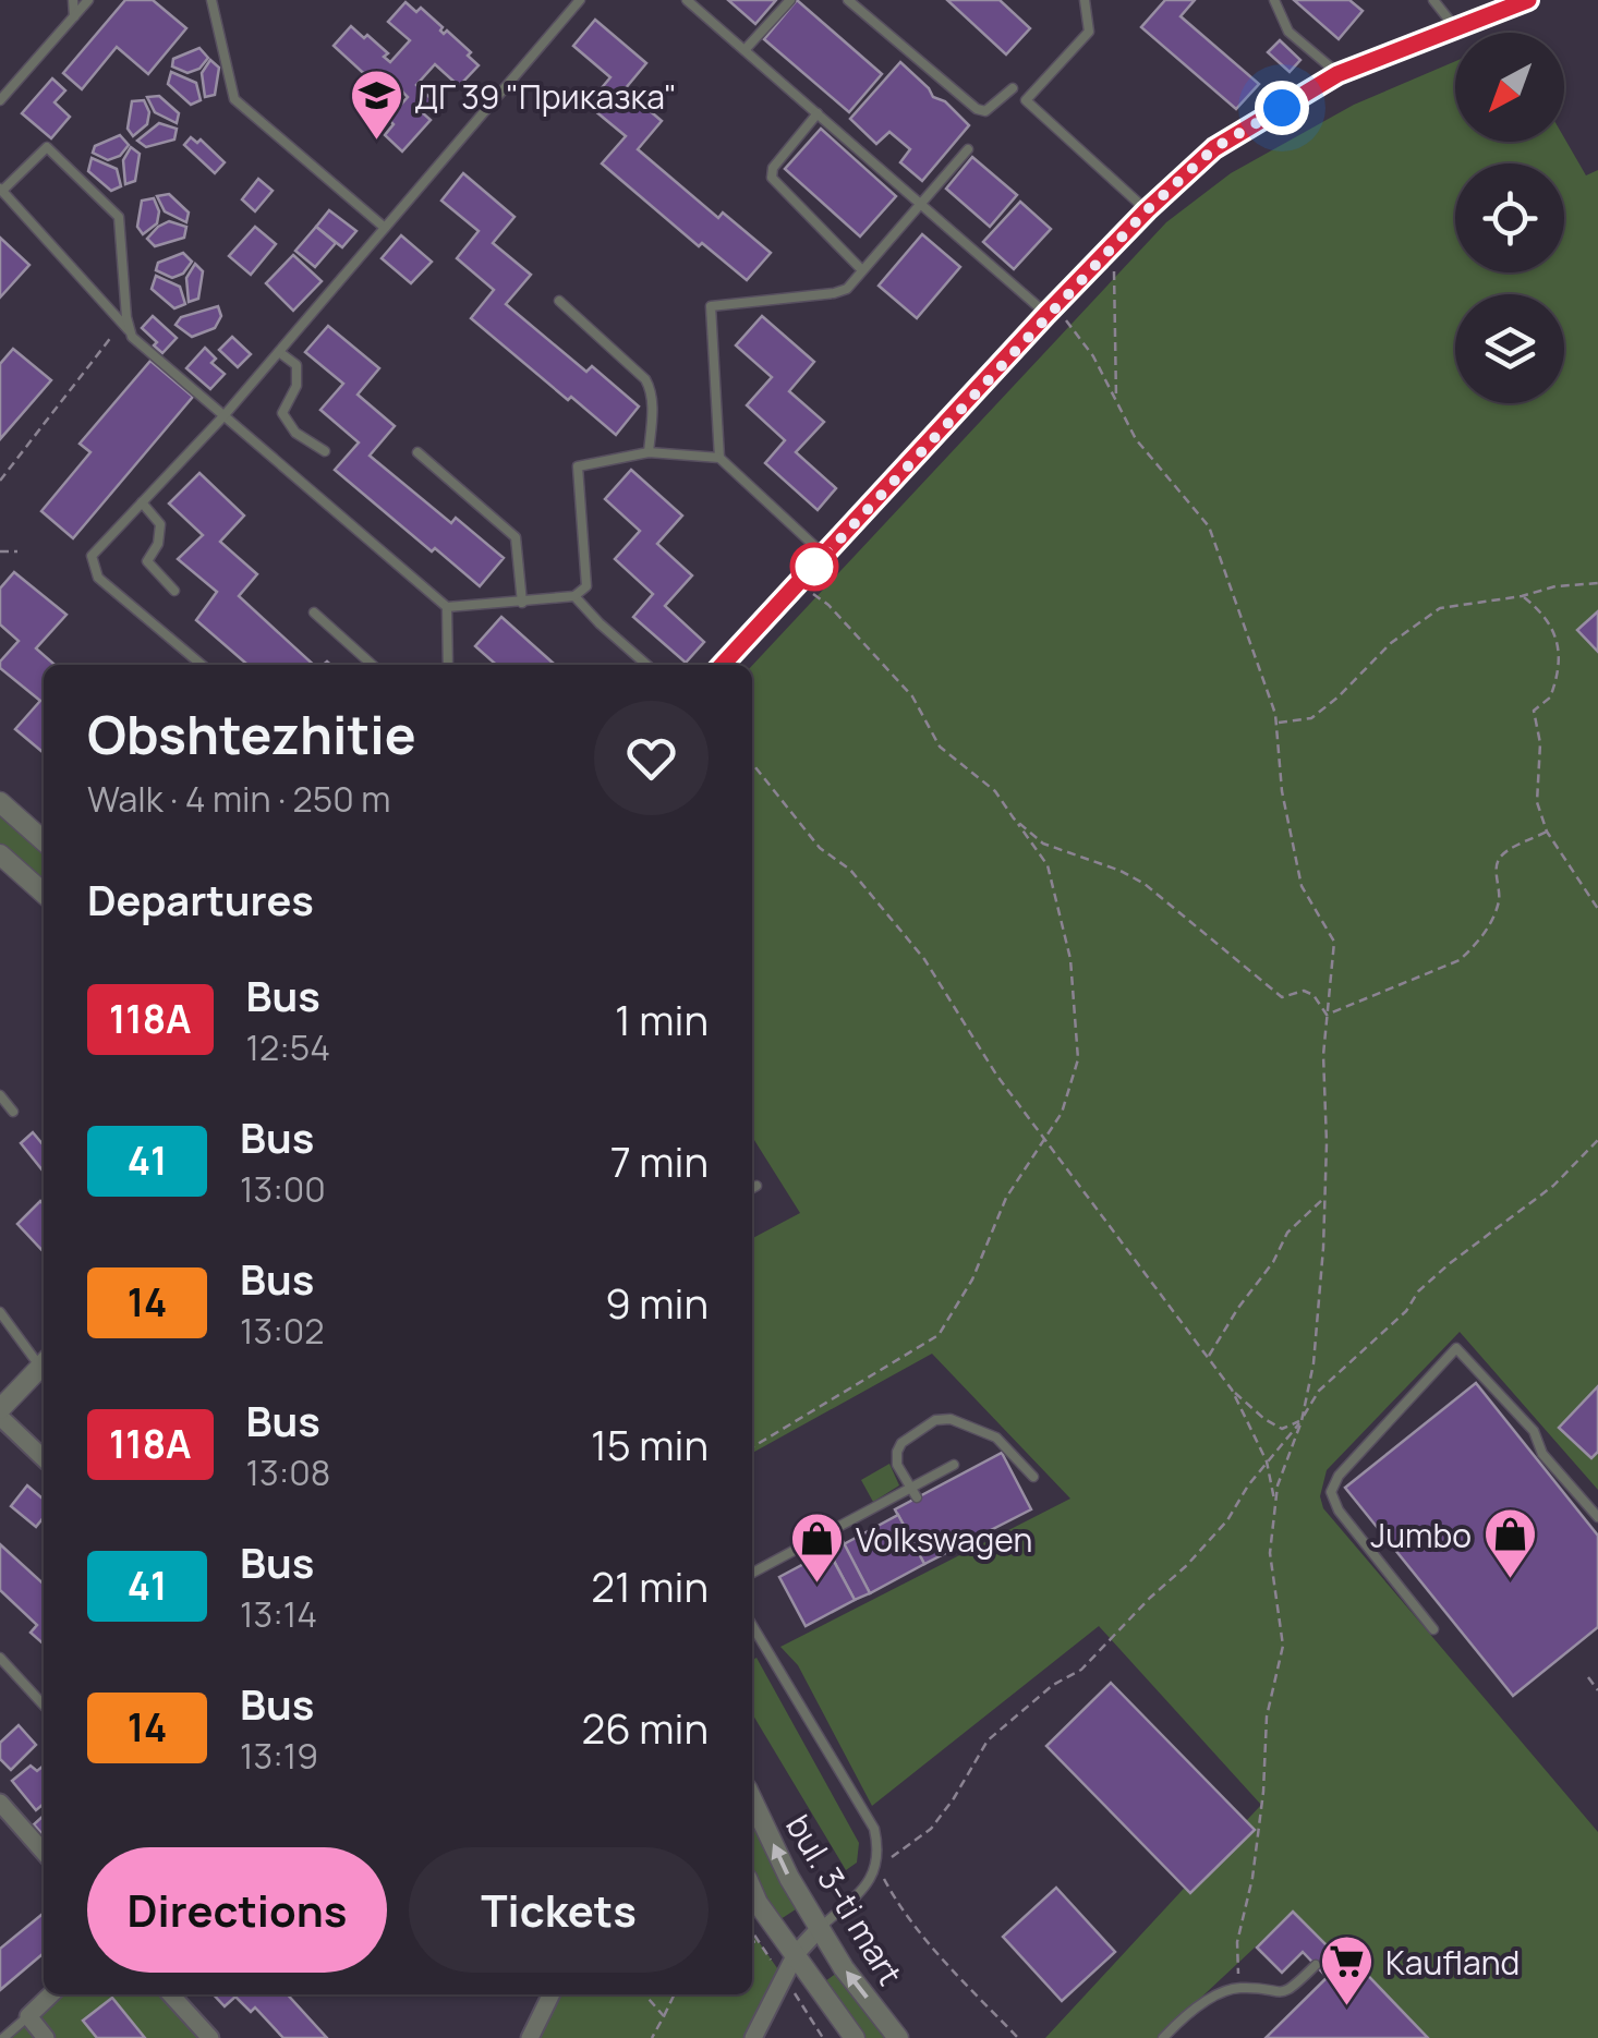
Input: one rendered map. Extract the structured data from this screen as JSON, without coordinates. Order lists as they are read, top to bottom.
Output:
{
  "streets": {
    "street": ["bul. 3-ti mart"]
  },
  "places": {
    "school or university": ["ДГ 39 \"Приказка\""],
    "shop": ["Jumbo", "Volkswagen"],
    "supermarket": ["Kaufland"]
  },
  "lines": ["bus line 118А"],
  "north": "bottom left",
  "page": {
    "heading": [
      ["Obshtezhitie", "Walk · 4 min · 250 m"],
      "Departures"
    ],
    "list": [
      {
        "mark": "118А",
        "name": "Bus",
        "note": "12:54",
        "value": "1 min"
      },
      {
        "mark": "41",
        "name": "Bus",
        "note": "13:00",
        "value": "7 min"
      },
      {
        "mark": "14",
        "name": "Bus",
        "note": "13:02",
        "value": "9 min"
      },
      {
        "mark": "118А",
        "name": "Bus",
        "note": "13:08",
        "value": "15 min"
      },
      {
        "mark": "41",
        "name": "Bus",
        "note": "13:14",
        "value": "21 min"
      },
      {
        "mark": "14",
        "name": "Bus",
        "note": "13:19",
        "value": "26 min"
      }
    ],
    "buttons": ["Directions", "Tickets"]
  }
}
